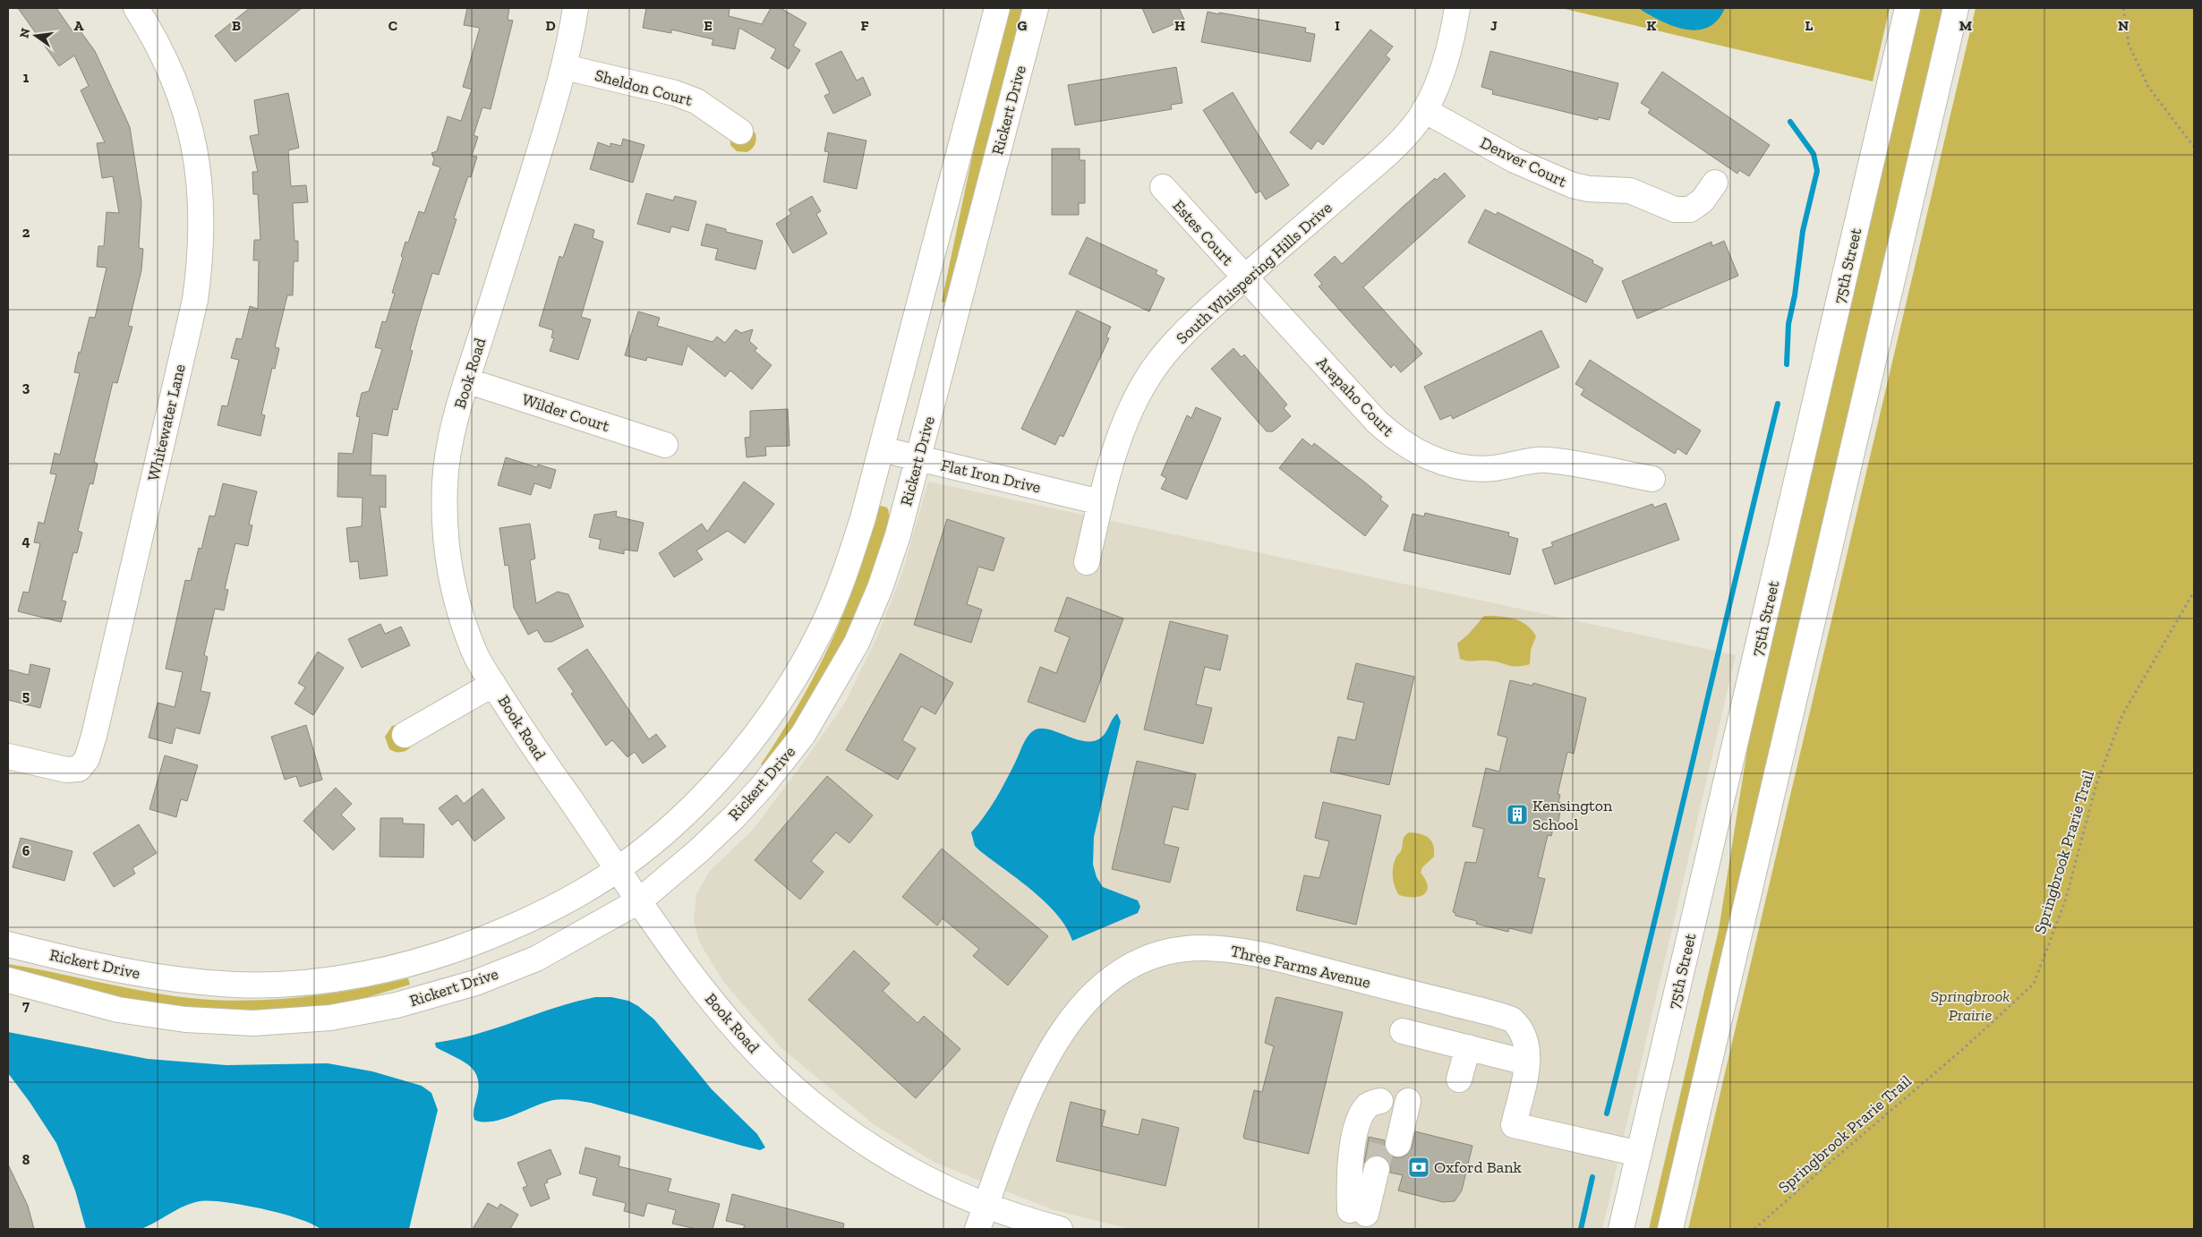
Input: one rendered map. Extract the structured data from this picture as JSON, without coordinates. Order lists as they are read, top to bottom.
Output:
{
  "streets": {
    "street": [
      "Sheldon Court",
      "Rickert Drive",
      "Denver Court",
      "Estes Court",
      "75th Street",
      "South Whispering Hills Drive",
      "Book Road",
      "Arapaho Court",
      "Wilder Court",
      "Whitewater Lane",
      "Flat Iron Drive",
      "Three Farms Avenue"
    ],
    "path": ["Springbrook Prarie Trail"]
  },
  "crossings": [
    ["Sheldon Court", "Book Road"],
    ["Rickert Drive", "Book Road"],
    ["Rickert Drive", "Flat Iron Drive"],
    ["Denver Court", "South Whispering Hills Drive"],
    ["Estes Court", "South Whispering Hills Drive"],
    ["Estes Court", "Arapaho Court"],
    ["75th Street", "Three Farms Avenue"],
    ["South Whispering Hills Drive", "Arapaho Court"],
    ["South Whispering Hills Drive", "Flat Iron Drive"],
    ["Book Road", "Wilder Court"],
    ["Book Road", "Three Farms Avenue"]
  ],
  "parks": ["Springbrook Prairie"],
  "places": {
    "building": ["Kensington School"],
    "bank": ["Oxford Bank"]
  },
  "north": "left",
  "grid": {
    "columns": [
      "A",
      "B",
      "C",
      "D",
      "E",
      "F",
      "G",
      "H",
      "I",
      "J",
      "K",
      "L",
      "M",
      "N"
    ],
    "rows": [
      "1",
      "2",
      "3",
      "4",
      "5",
      "6",
      "7",
      "8"
    ]
  }
}
